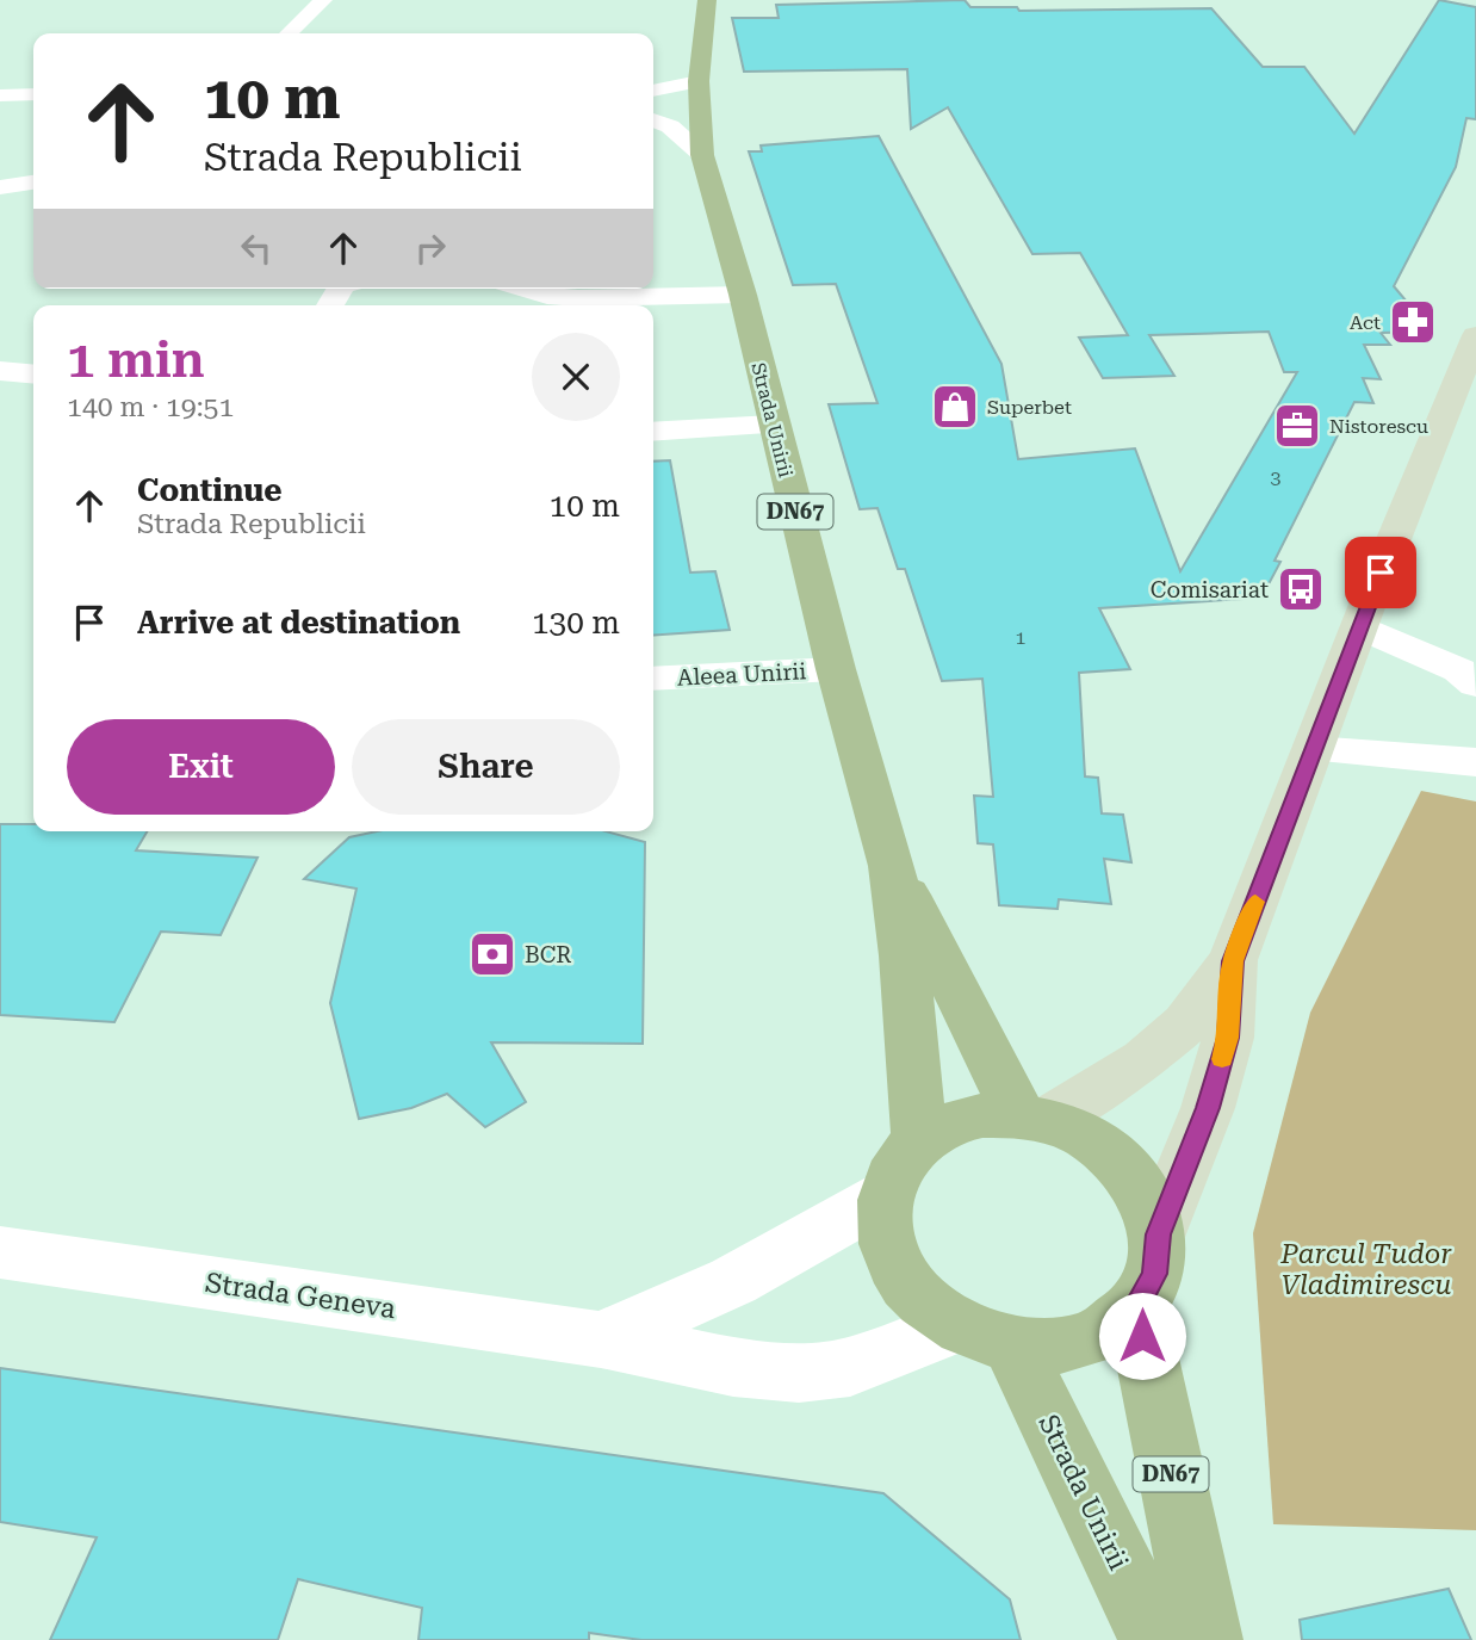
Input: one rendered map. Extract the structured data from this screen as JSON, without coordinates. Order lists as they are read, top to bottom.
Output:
{
  "streets": {
    "main road": ["Strada Unirii", "DN67"],
    "street": ["Aleea Unirii", "Strada Geneva"]
  },
  "crossings": [
    ["Strada Unirii", "DN67"],
    ["Strada Unirii", "Aleea Unirii"],
    ["Strada Unirii", "Strada Geneva"],
    ["DN67", "Strada Geneva"]
  ],
  "parks": ["Parcul Tudor Vladimirescu"],
  "places": {
    "pharmacy": ["Act"],
    "shop": ["Superbet"],
    "office": ["Nistorescu"],
    "bus stop": ["Comisariat"],
    "bank": ["BCR"]
  },
  "house_numbers": ["3", "1"],
  "page": {
    "turn": ["10 m", "Strada Republicii"],
    "heading": ["1 min", "140 m · 19:51"],
    "list": [
      {
        "name": "Continue",
        "note": "Strada Republicii",
        "value": "10 m"
      },
      {
        "name": "Arrive at destination",
        "value": "130 m"
      }
    ],
    "buttons": ["Exit", "Share"]
  }
}
